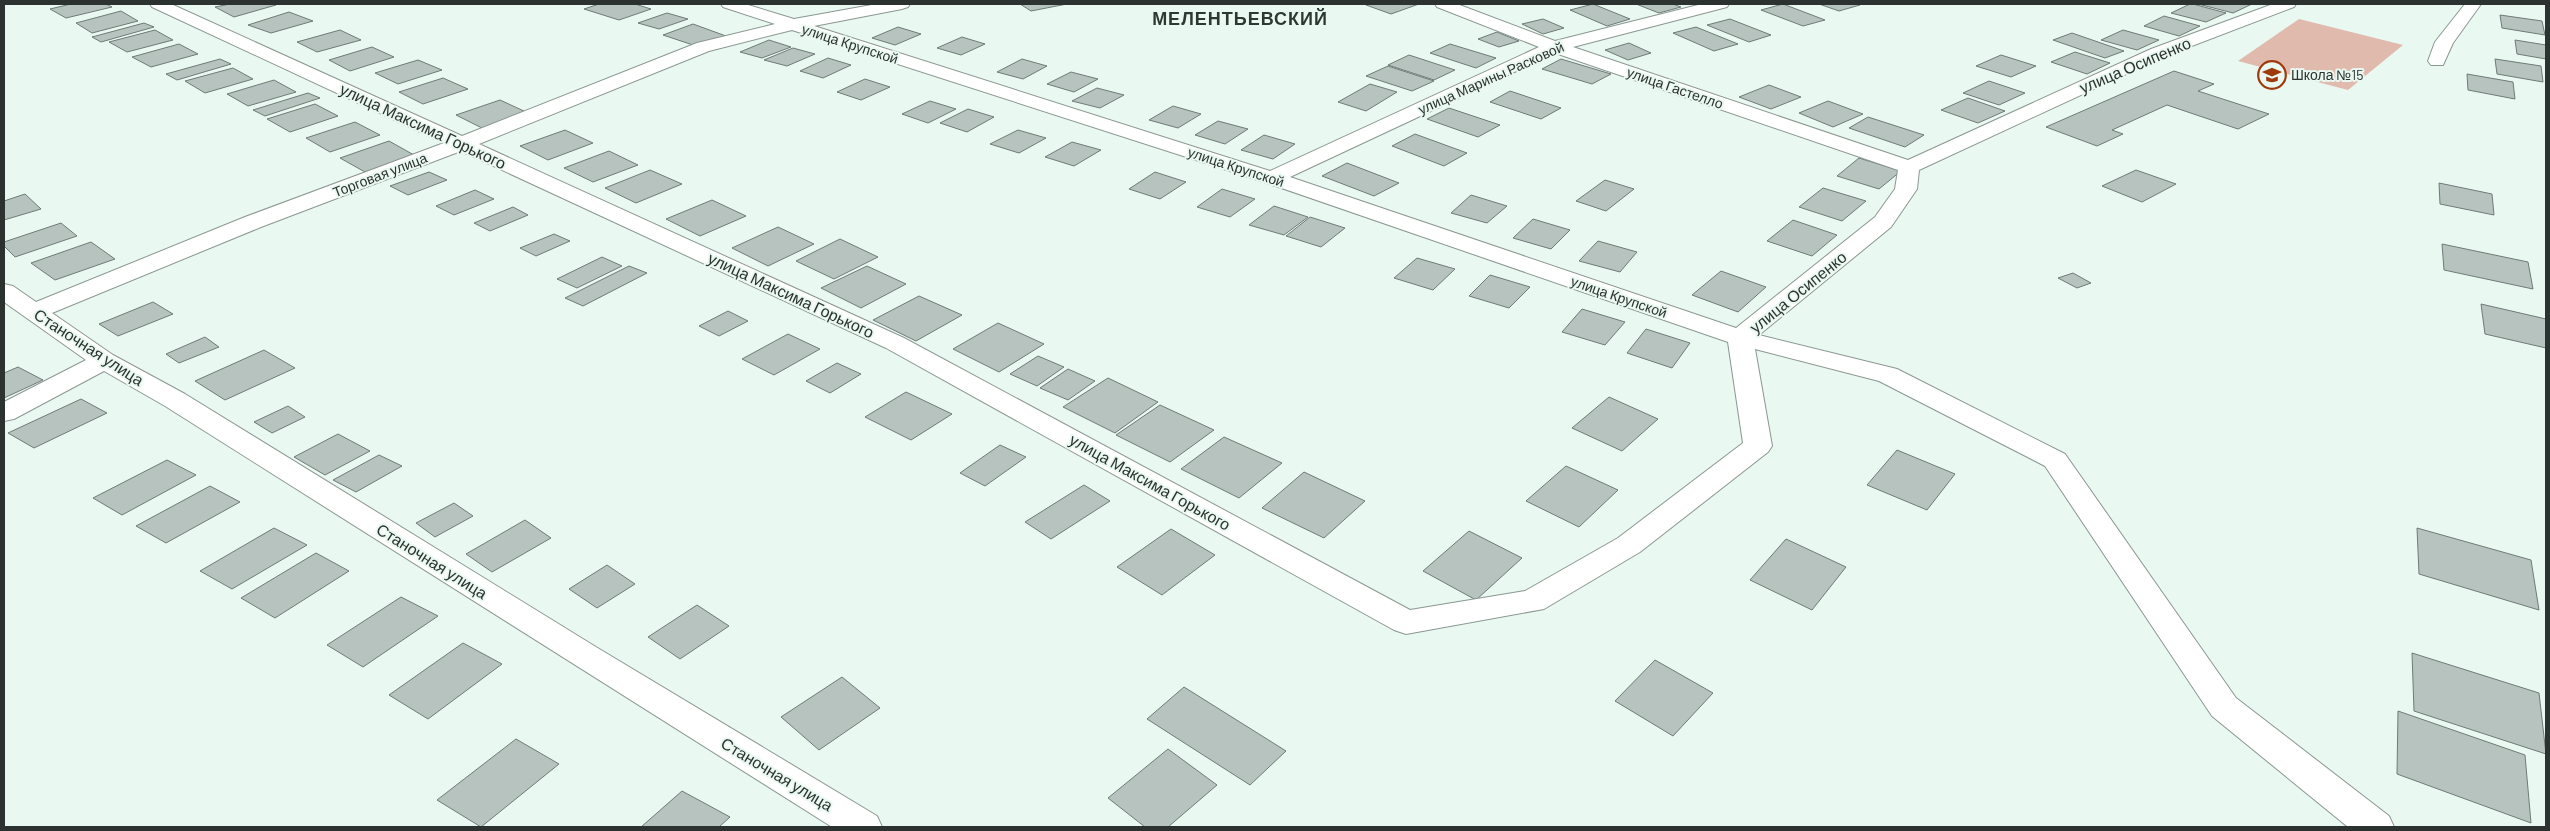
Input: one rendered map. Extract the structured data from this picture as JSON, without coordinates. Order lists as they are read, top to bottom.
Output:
{
  "streets": {
    "street": [
      "улица Крупской",
      "улица Осипенко",
      "улица Марины Расковой",
      "улица Гастелло",
      "улица Максима Горького",
      "Торговая улица",
      "Станочная улица"
    ]
  },
  "crossings": [
    ["улица Крупской", "улица Осипенко"],
    ["улица Крупской", "улица Марины Расковой"],
    ["улица Крупской", "Торговая улица"],
    ["улица Осипенко", "улица Гастелло"],
    ["улица Осипенко", "улица Максима Горького"],
    ["улица Марины Расковой", "улица Гастелло"],
    ["улица Максима Горького", "Торговая улица"],
    ["Торговая улица", "Станочная улица"]
  ],
  "districts": ["МЕЛЕНТЬЕВСКИЙ"],
  "places": {
    "school or university": ["Школа №15"]
  }
}
